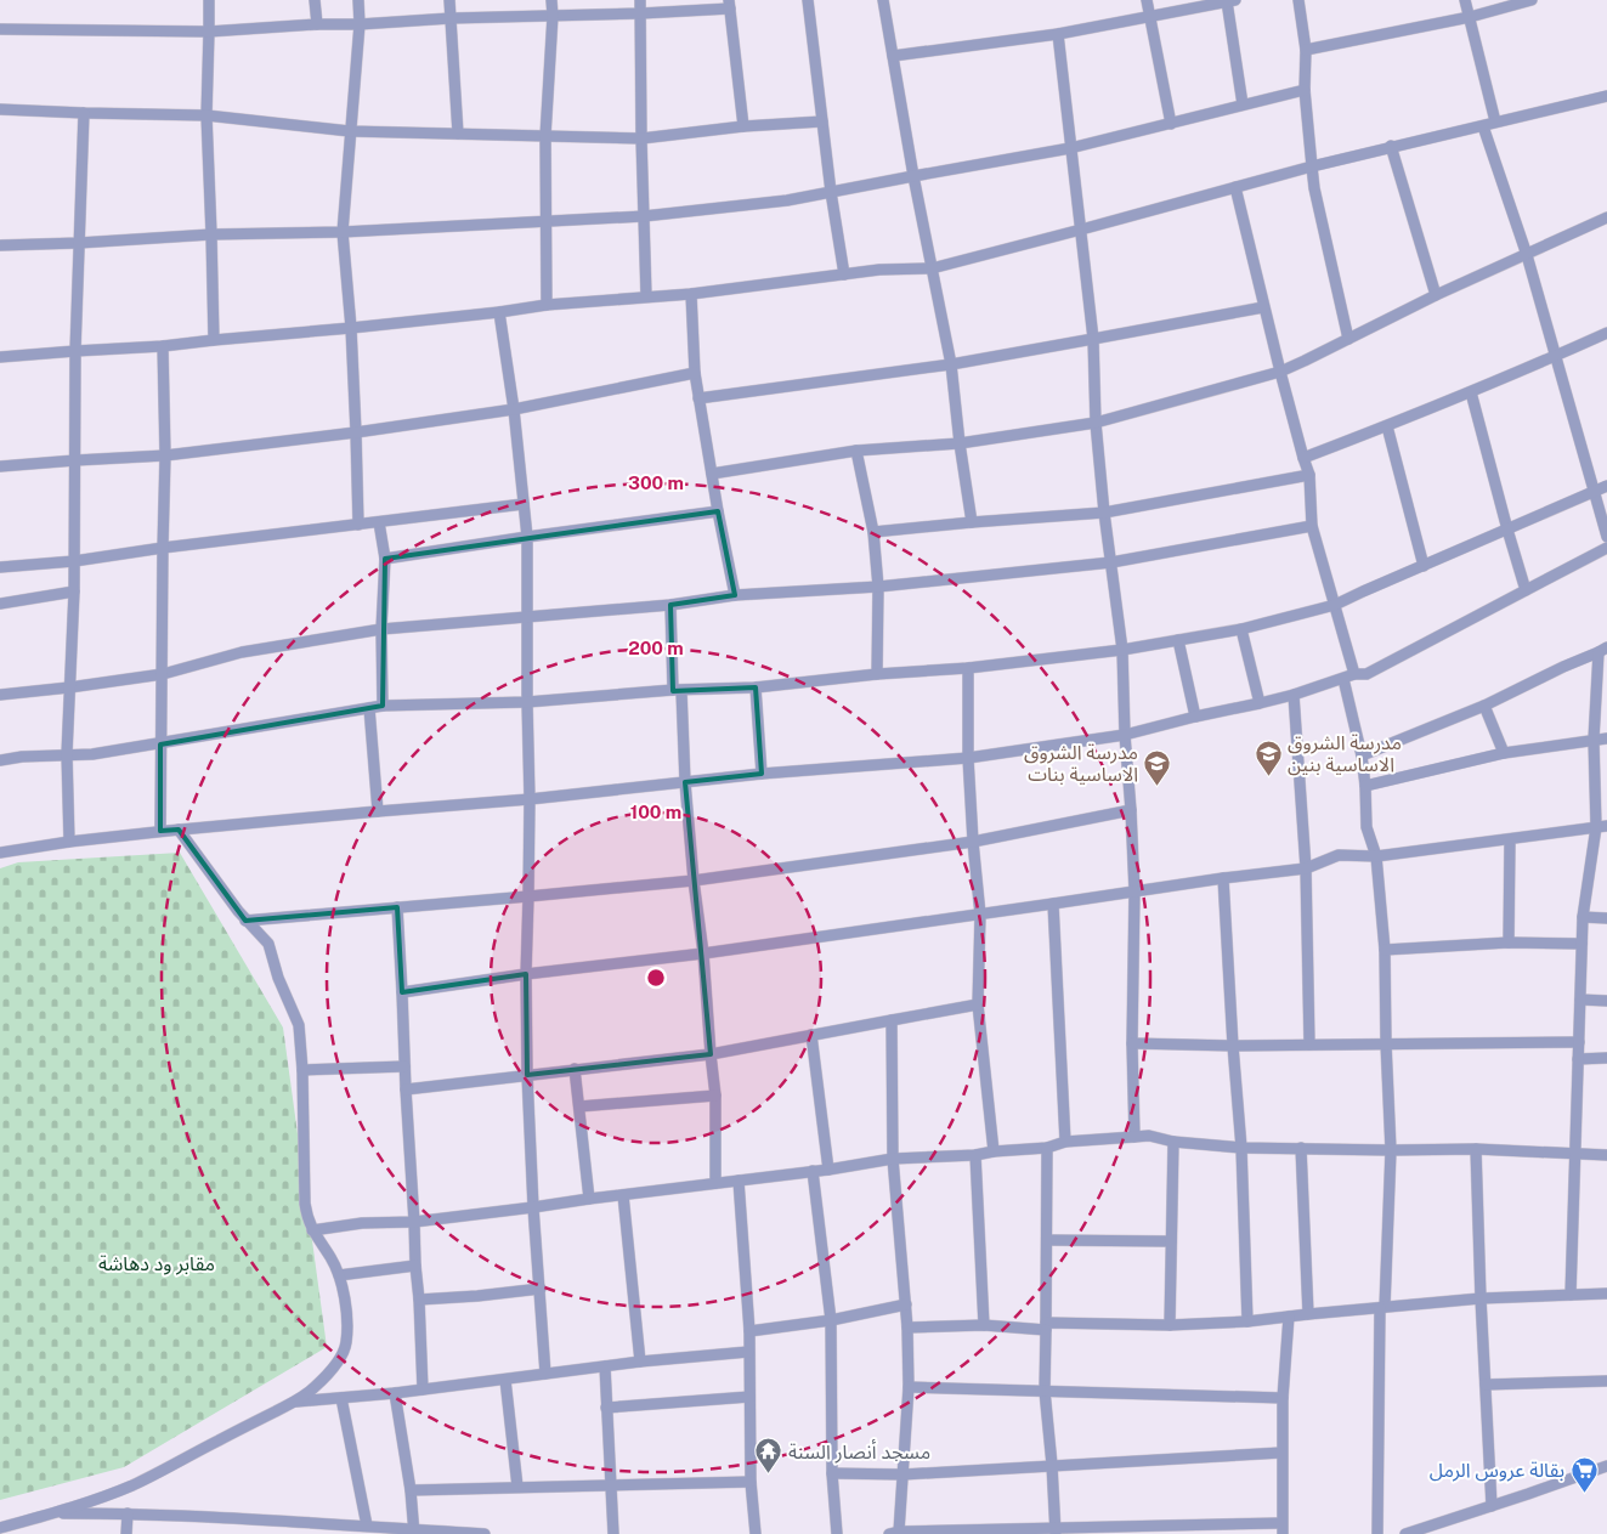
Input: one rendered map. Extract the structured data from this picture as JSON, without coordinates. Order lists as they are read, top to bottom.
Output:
{
  "parks": ["مقابر ود دهاشة"],
  "places": {
    "school or university": ["مدرسة الشروق الاساسية بنين", "مدرسة الشروق الاساسية بنات"],
    "temple": ["مسجد أنصار السنة"],
    "supermarket": ["بقالة عروس الرمل"]
  },
  "rings": ["300 m", "200 m", "100 m"]
}
